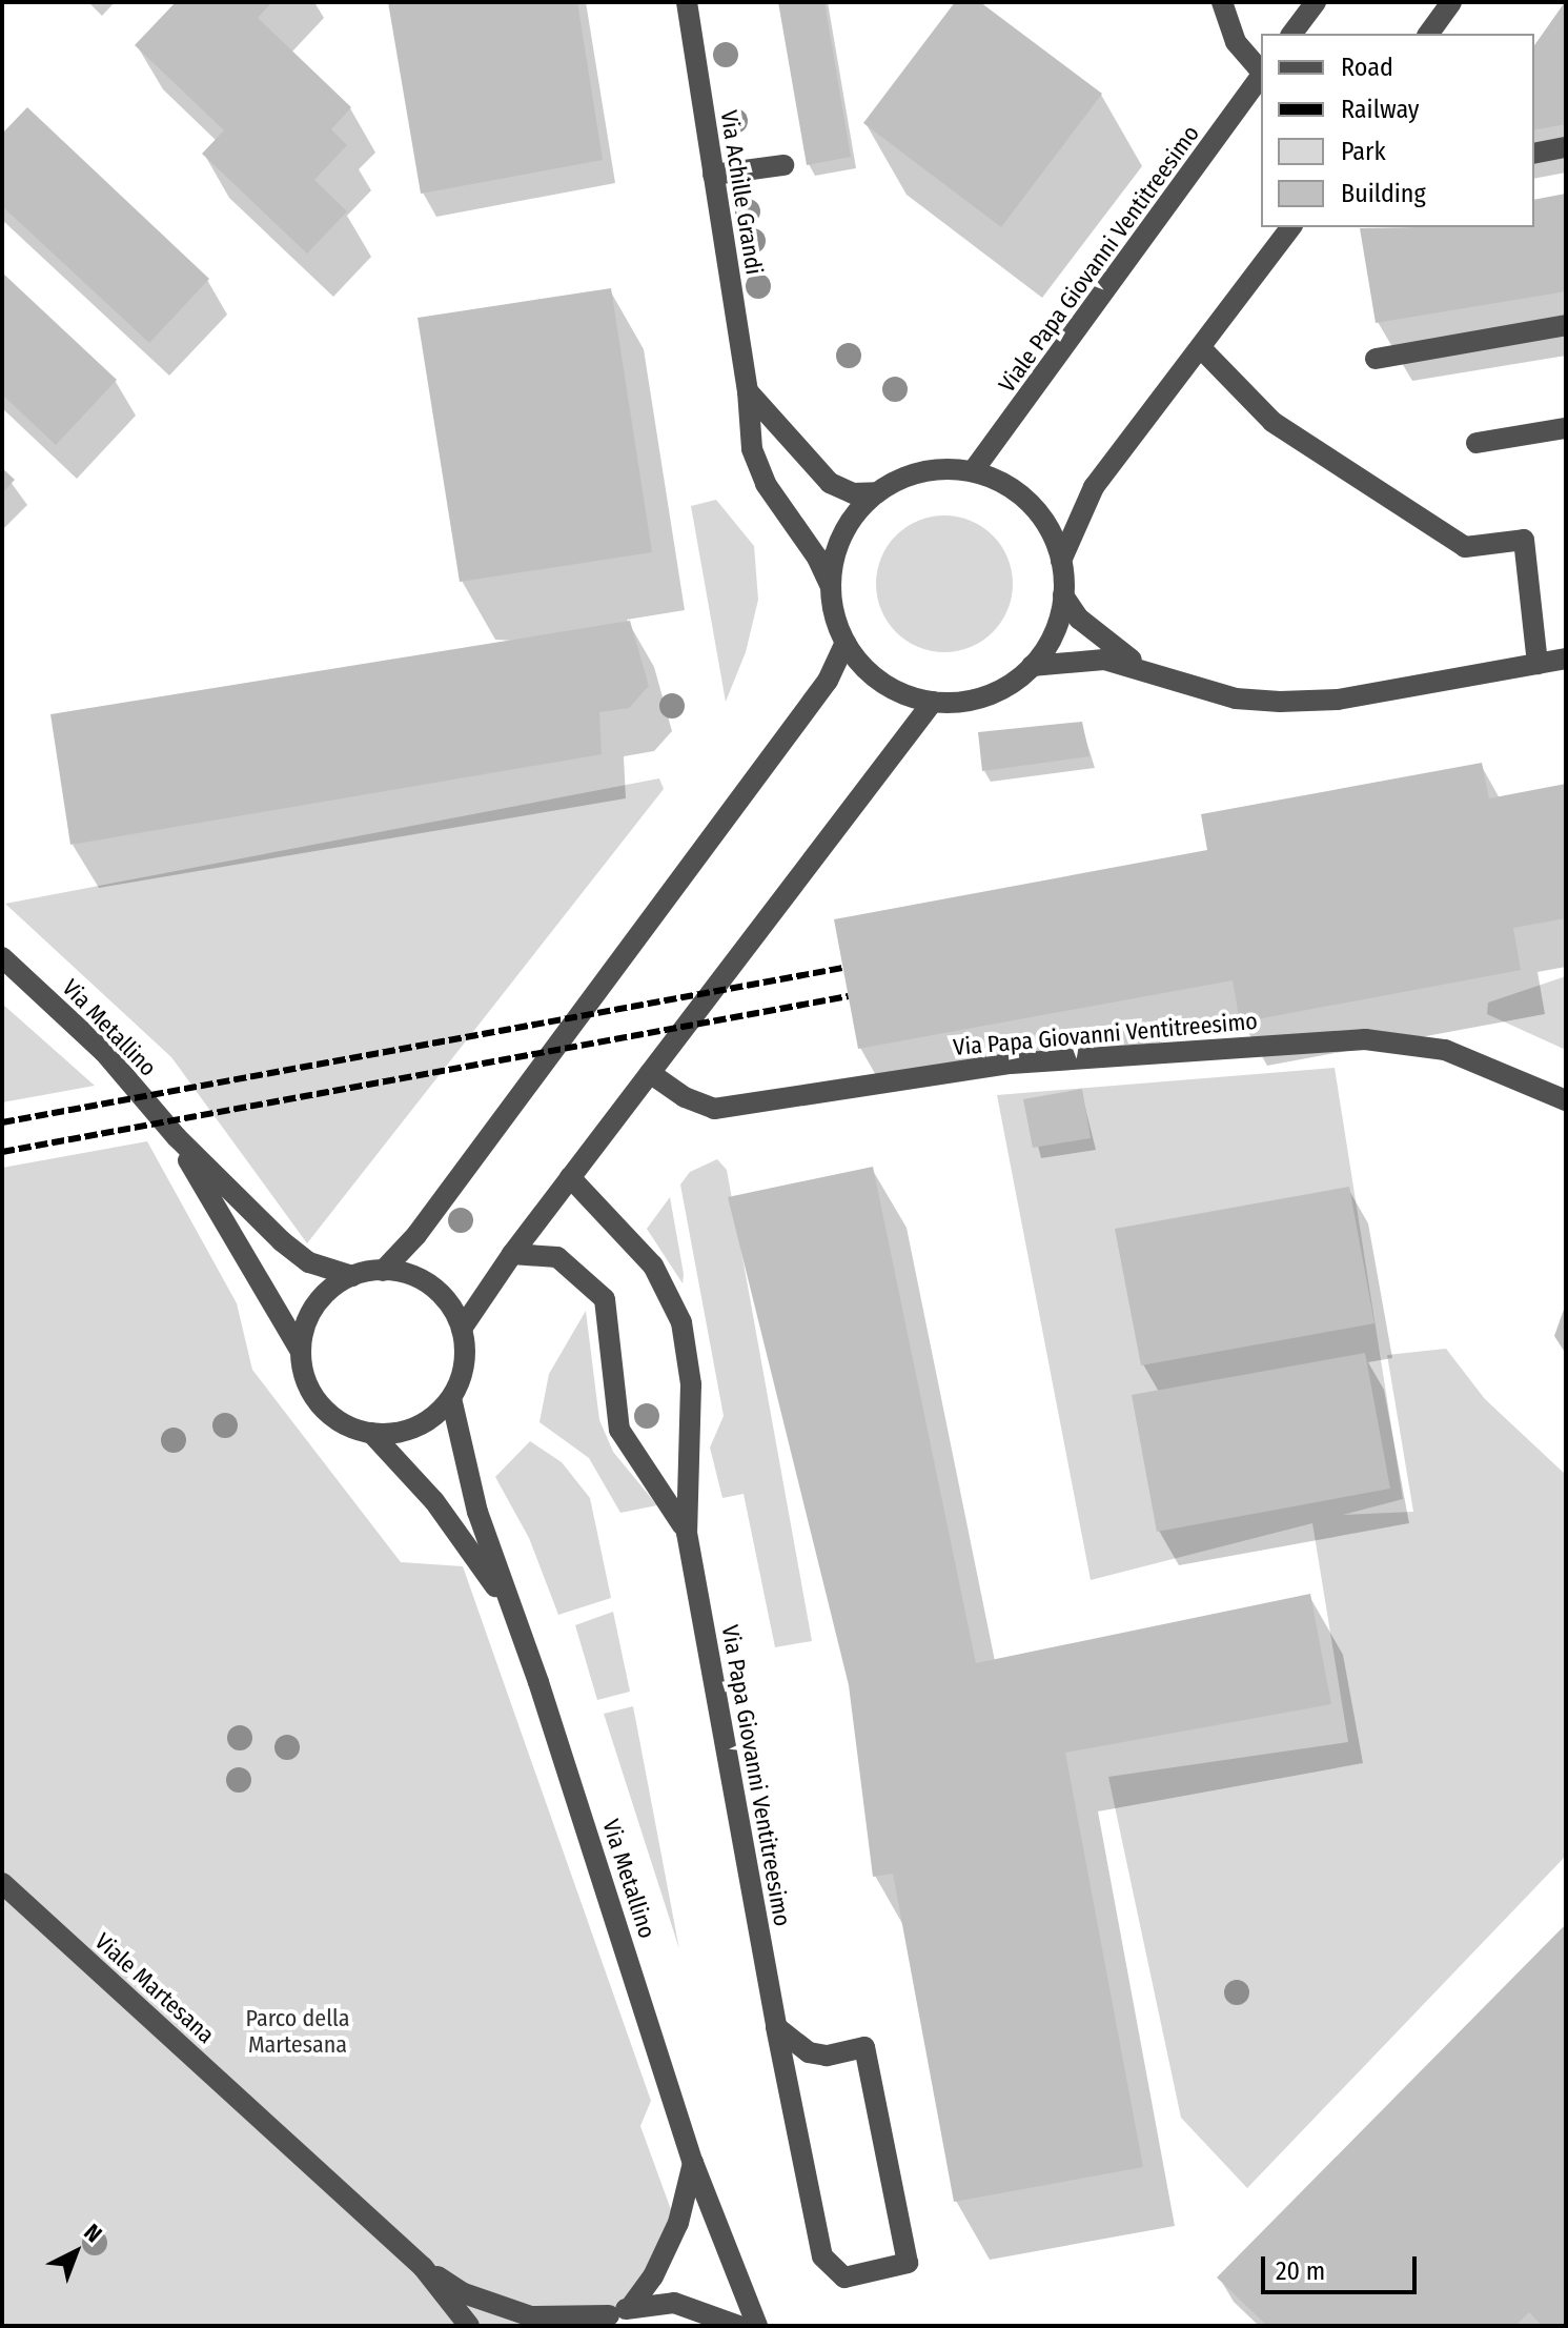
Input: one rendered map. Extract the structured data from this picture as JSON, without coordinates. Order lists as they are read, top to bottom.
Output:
{
  "streets": {
    "street": [
      "Via Achille Grandi",
      "Viale Papa Giovanni Ventitreesimo",
      "Via Metallino",
      "Via Papa Giovanni Ventitreesimo",
      "Viale Martesana"
    ]
  },
  "crossings": [
    ["Via Achille Grandi", "Viale Papa Giovanni Ventitreesimo"]
  ],
  "parks": ["Parco della Martesana"],
  "legend": [
    "Road",
    "Railway",
    "Park",
    "Building"
  ],
  "scale_bar": "20 m",
  "north": "top right"
}
